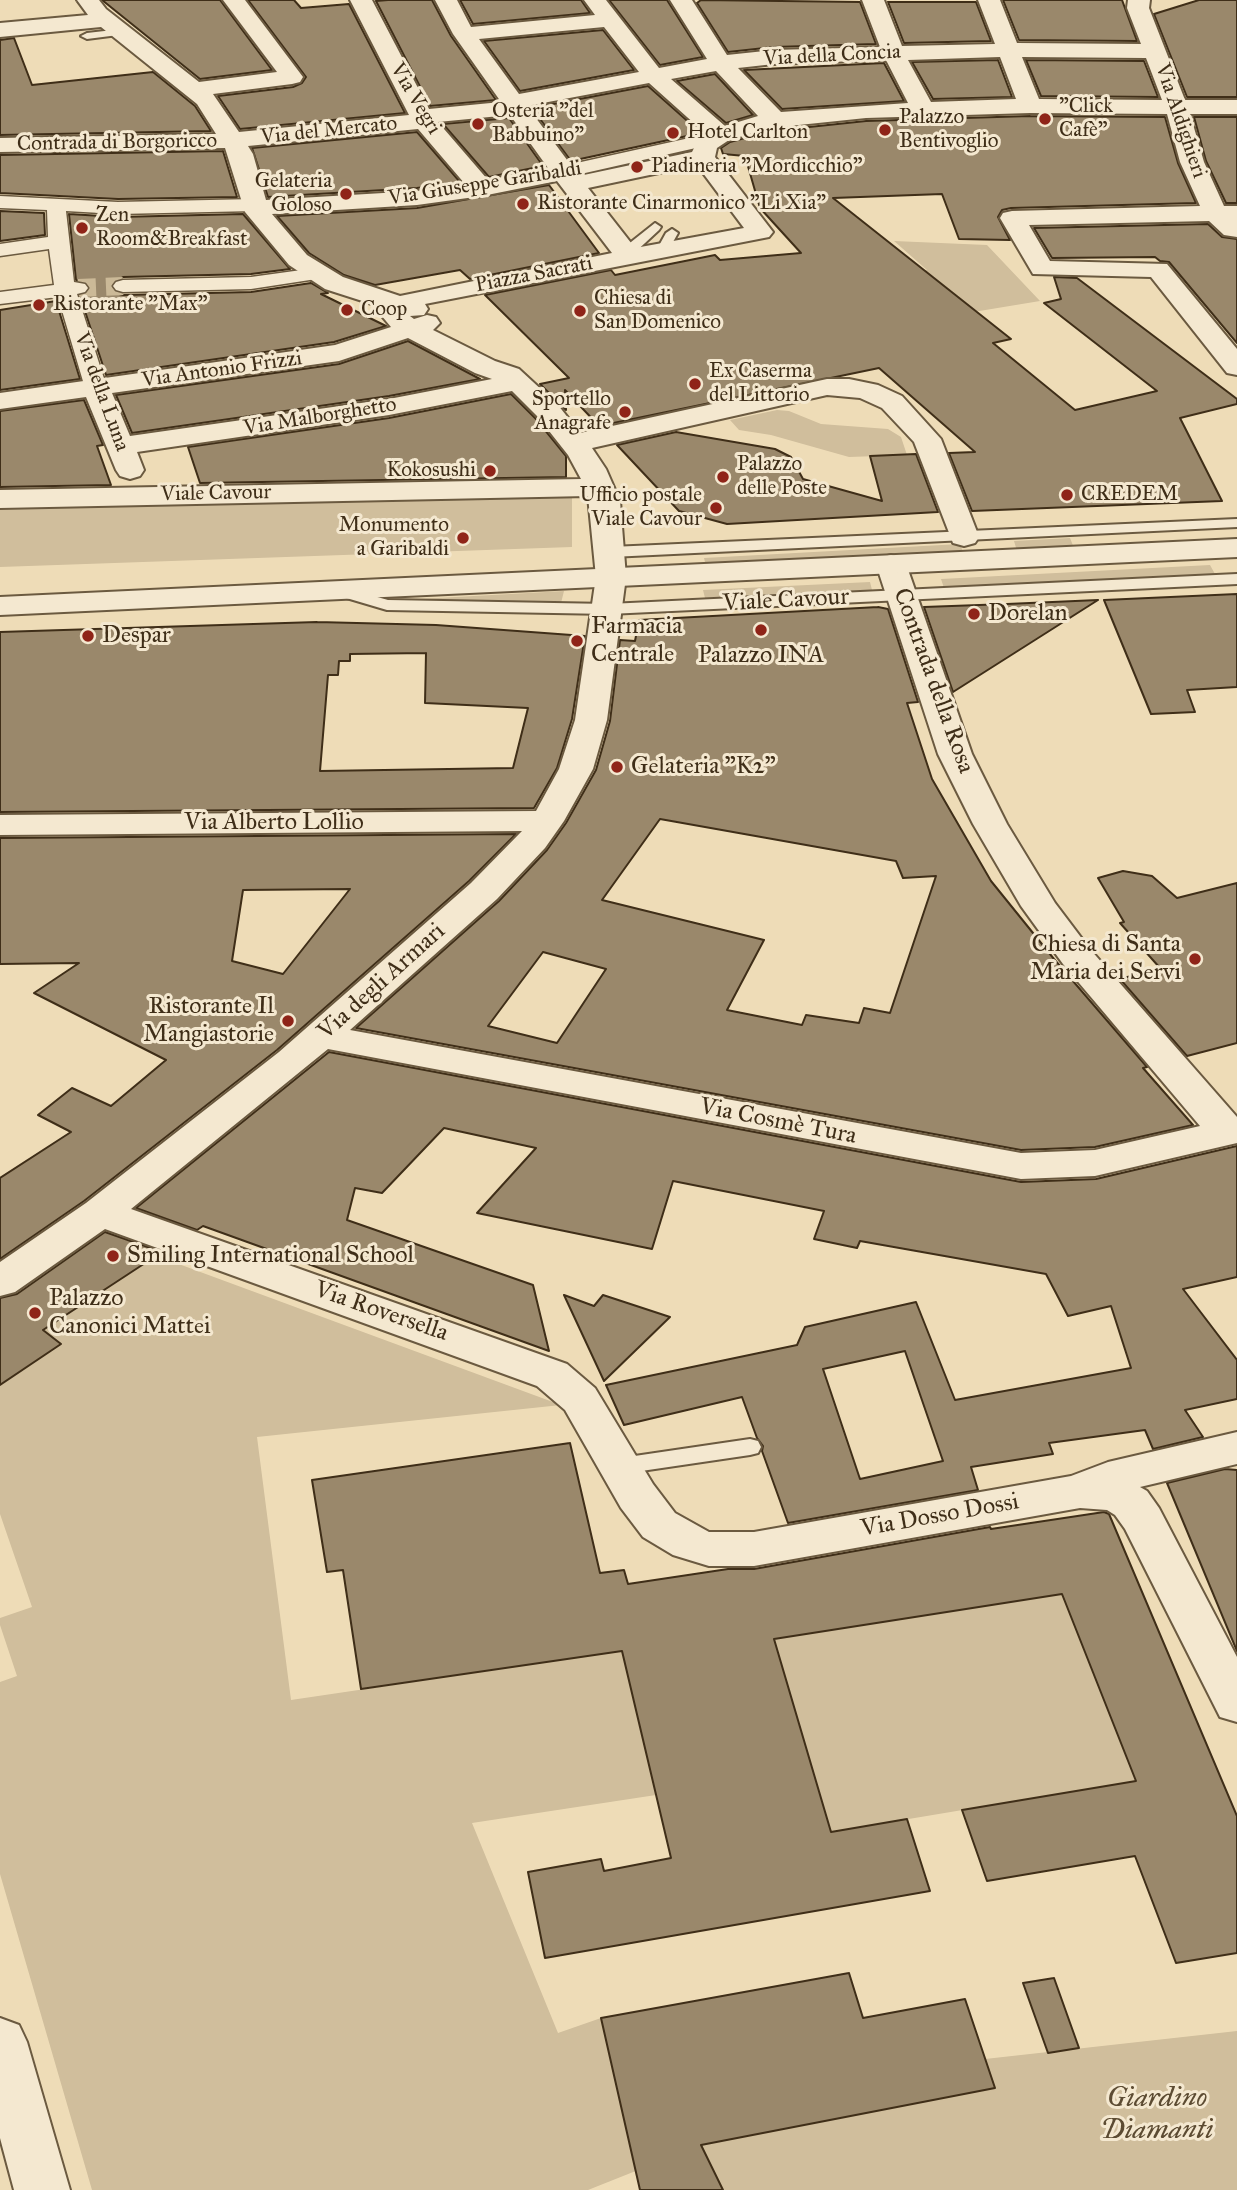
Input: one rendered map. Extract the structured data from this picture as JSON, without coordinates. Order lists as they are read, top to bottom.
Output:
{
  "streets": {
    "street": [
      "Via della Concia",
      "Via Vegri",
      "Via Aldighieri",
      "Via del Mercato",
      "Contrada di Borgoricco",
      "Via Giuseppe Garibaldi",
      "Piazza Sacrati",
      "Via Antonio Frizzi",
      "Via della Luna",
      "Via Malborghetto",
      "Viale Cavour",
      "Contrada della Rosa",
      "Via Alberto Lollio",
      "Via degli Armari",
      "Via Cosmè Tura",
      "Via Roversella",
      "Via Dosso Dossi"
    ]
  },
  "crossings": [
    ["Via della Concia", "Via Vegri"],
    ["Via della Concia", "Via Aldighieri"],
    ["Via della Concia", "Via del Mercato"],
    ["Via della Concia", "Piazza Sacrati"],
    ["Via Vegri", "Via del Mercato"],
    ["Via Vegri", "Via Giuseppe Garibaldi"],
    ["Via del Mercato", "Contrada di Borgoricco"],
    ["Via Giuseppe Garibaldi", "Piazza Sacrati"],
    ["Via Giuseppe Garibaldi", "Via degli Armari"],
    ["Piazza Sacrati", "Via Antonio Frizzi"],
    ["Piazza Sacrati", "Via degli Armari"],
    ["Via Antonio Frizzi", "Via della Luna"],
    ["Via Antonio Frizzi", "Via degli Armari"],
    ["Via della Luna", "Via Malborghetto"],
    ["Via della Luna", "Viale Cavour"],
    ["Via Malborghetto", "Via degli Armari"],
    ["Viale Cavour", "Contrada della Rosa"],
    ["Viale Cavour", "Via degli Armari"],
    ["Contrada della Rosa", "Via Cosmè Tura"],
    ["Via Alberto Lollio", "Via degli Armari"],
    ["Via degli Armari", "Via Cosmè Tura"],
    ["Via degli Armari", "Via Roversella"],
    ["Via Roversella", "Via Dosso Dossi"]
  ],
  "parks": ["Giardino Diamanti"],
  "places": [
    "\"Click Cafè\"",
    "Osteria \"del Babbuino\"",
    "Palazzo Bentivoglio",
    "Hotel Carlton",
    "Piadineria \"Mordicchio\"",
    "Gelateria Goloso",
    "Ristorante Cinarmonico \"Li Xia\"",
    "Zen Room&Breakfast",
    "Ristorante \"Max\"",
    "Coop",
    "Chiesa di San Domenico",
    "Ex Caserma del Littorio",
    "Sportello Anagrafe",
    "Kokosushi",
    "Palazzo delle Poste",
    "CREDEM",
    "Ufficio postale Viale Cavour",
    "Monumento a Garibaldi",
    "Dorelan",
    "Palazzo INA",
    "Despar",
    "Farmacia Centrale",
    "Gelateria \"K2\"",
    "Chiesa di Santa Maria dei Servi",
    "Ristorante Il Mangiastorie",
    "Smiling International School",
    "Palazzo Canonici Mattei"
  ]
}
